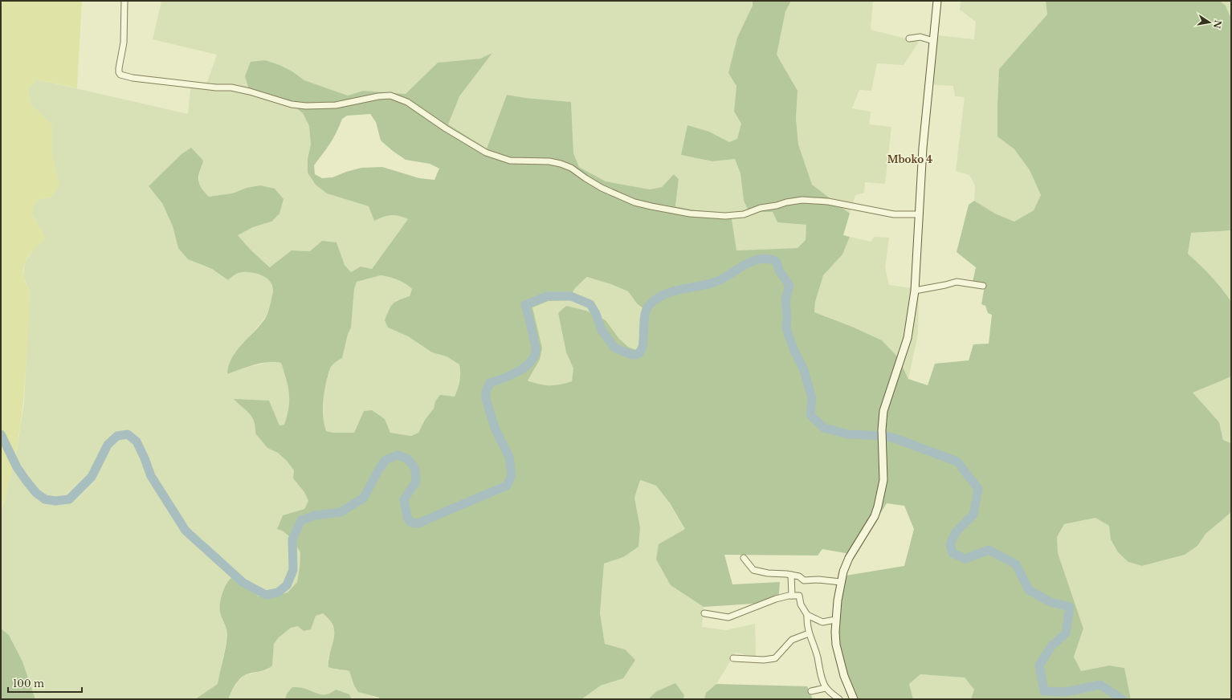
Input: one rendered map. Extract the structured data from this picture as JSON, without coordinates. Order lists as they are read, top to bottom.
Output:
{
  "districts": ["Mboko 4"],
  "scale_bar": "100 m",
  "north": "right"
}
